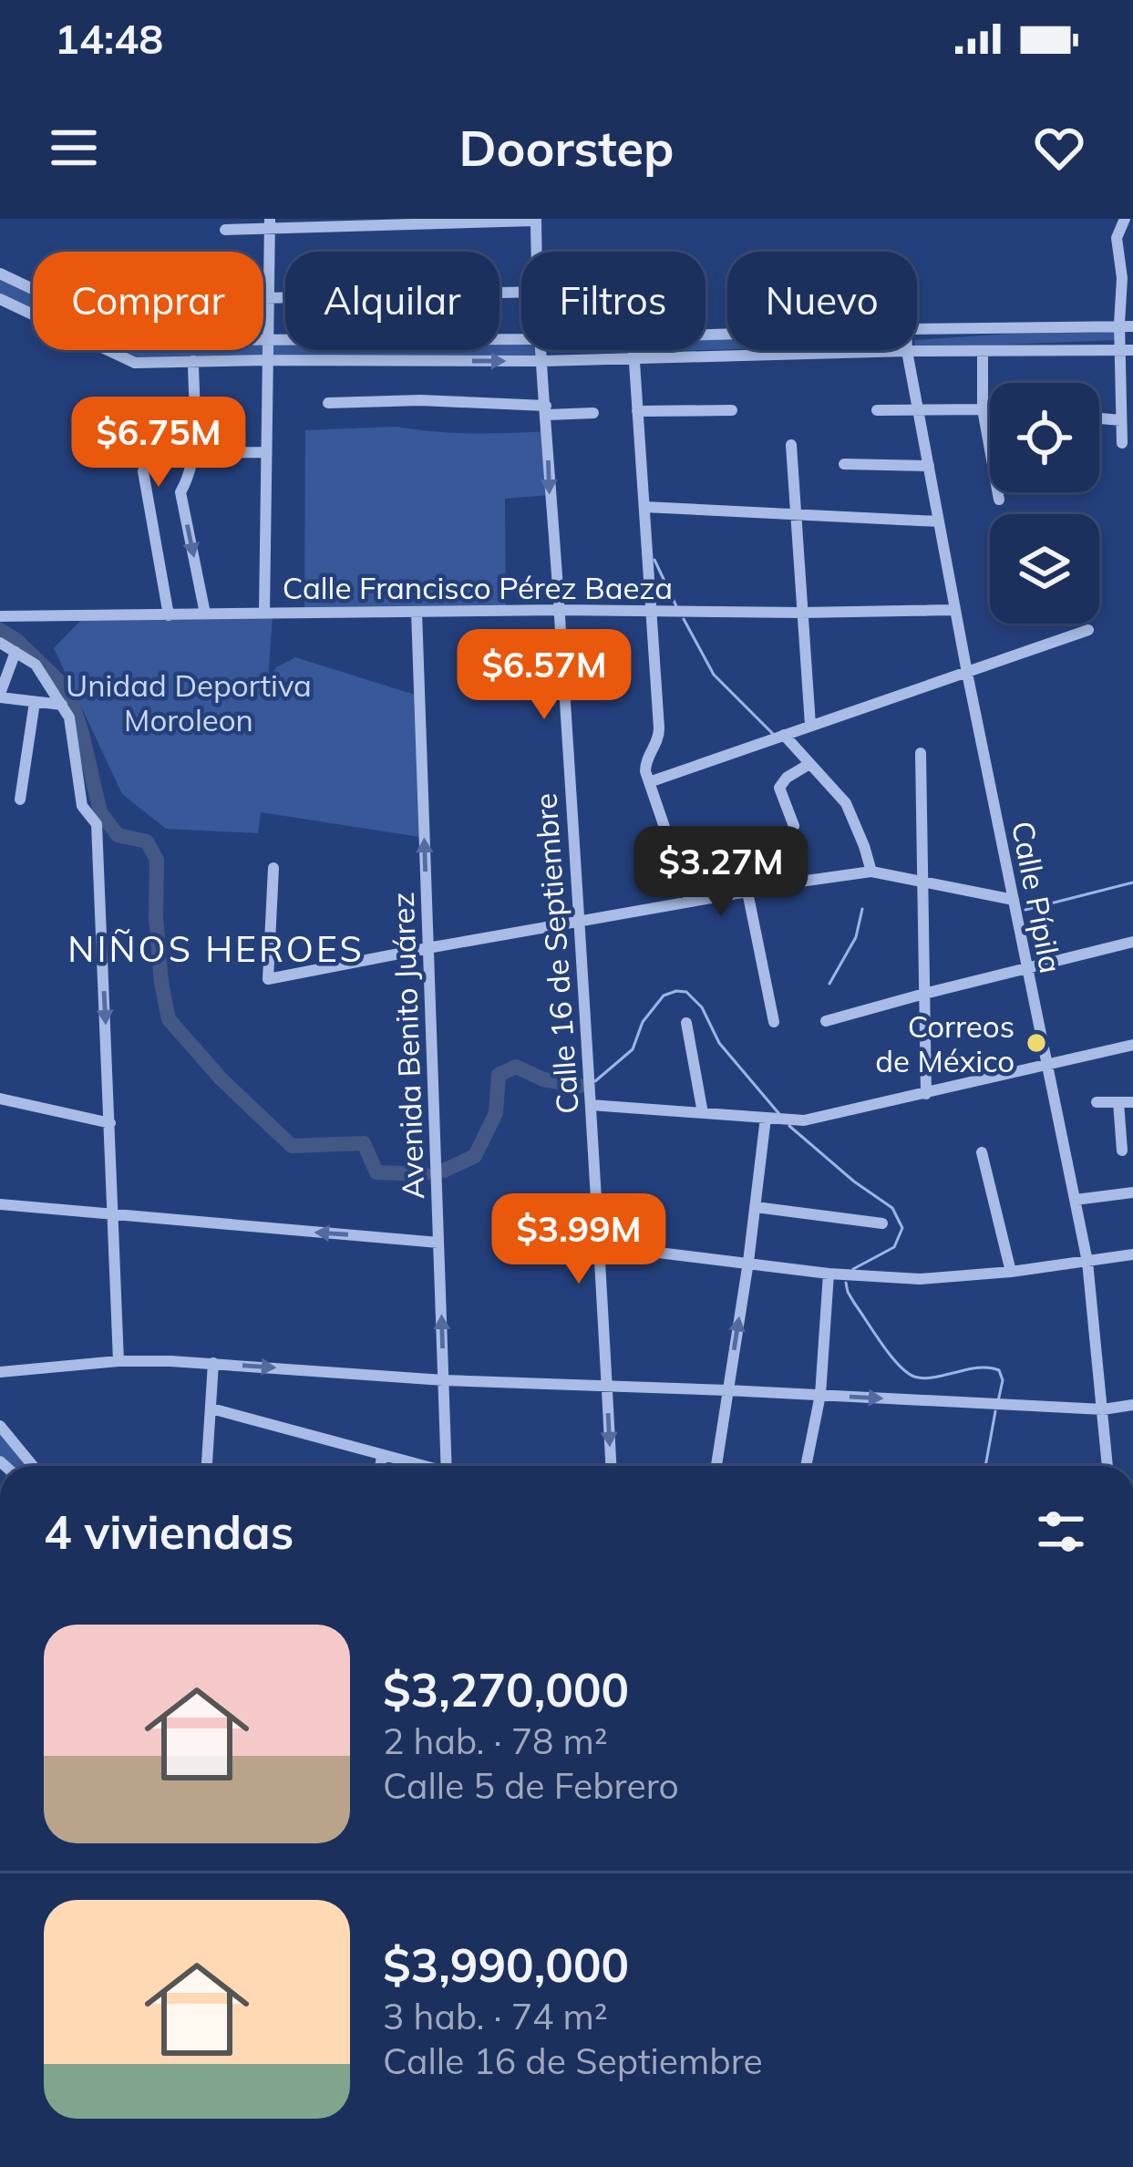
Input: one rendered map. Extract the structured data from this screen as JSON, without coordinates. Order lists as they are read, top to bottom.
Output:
{
  "streets": {
    "street": [
      "Calle Francisco Pérez Baeza",
      "Calle Pípila",
      "Calle 16 de Septiembre",
      "Avenida Benito Juárez"
    ]
  },
  "crossings": [
    ["Calle Francisco Pérez Baeza", "Calle Pípila"],
    ["Calle Francisco Pérez Baeza", "Calle 16 de Septiembre"],
    ["Calle Francisco Pérez Baeza", "Avenida Benito Juárez"]
  ],
  "one_way": ["Avenida Benito Juárez"],
  "districts": ["NIÑOS HEROES"],
  "parks": ["Unidad Deportiva Moroleon"],
  "places": ["Correos de México"],
  "page": {
    "status": "14:48",
    "header": "Doorstep",
    "chip": [
      "Comprar",
      "Alquilar",
      "Filtros",
      "Nuevo"
    ],
    "price": [
      "$6.75M",
      "$6.57M",
      "$3.27M",
      "$3.99M"
    ],
    "heading": "4 viviendas",
    "list": [
      {
        "name": "$3,270,000",
        "note": "2 hab. · 78 m² · Calle 5 de Febrero"
      },
      {
        "name": "$3,990,000",
        "note": "3 hab. · 74 m² · Calle 16 de Septiembre"
      }
    ]
  }
}
